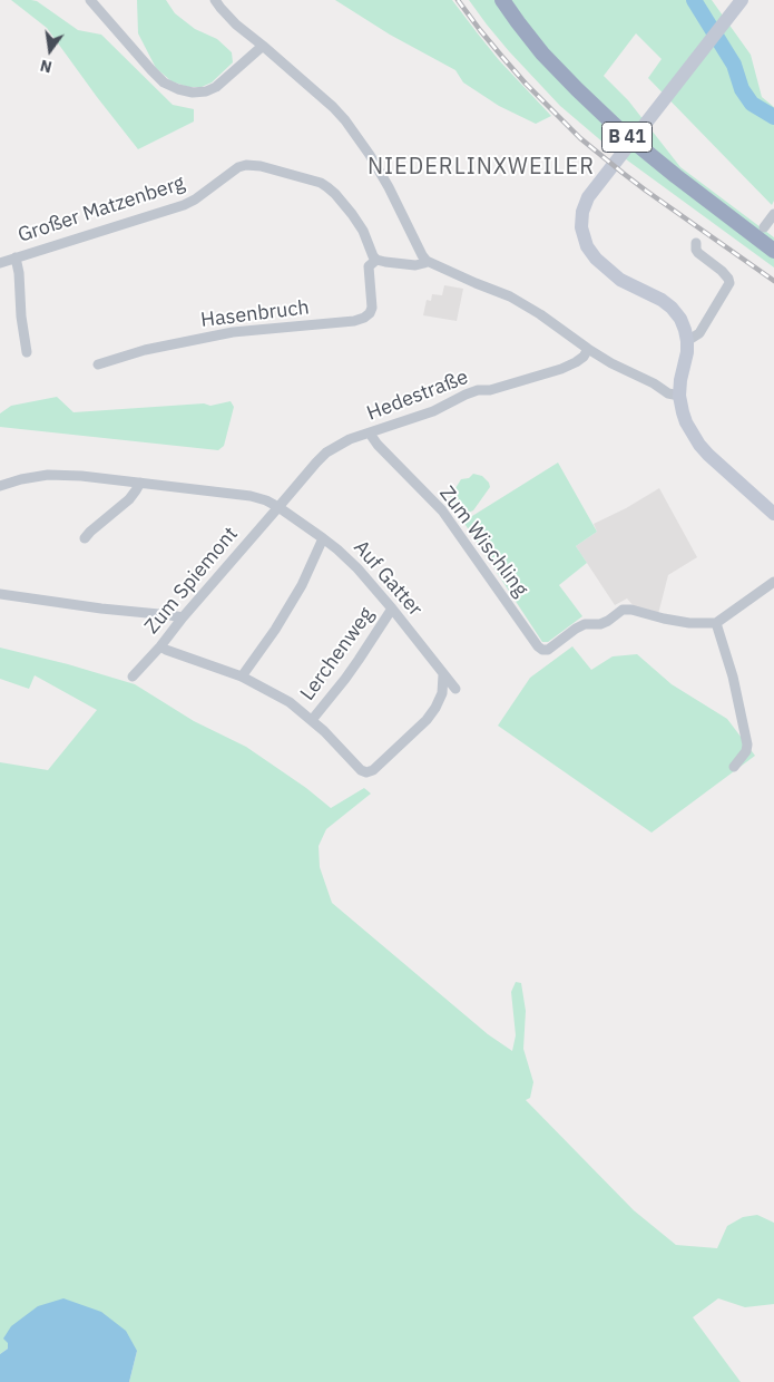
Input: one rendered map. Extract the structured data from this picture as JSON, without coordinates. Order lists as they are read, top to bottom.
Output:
{
  "streets": {
    "highway": ["B 41"],
    "street": [
      "Großer Matzenberg",
      "Hasenbruch",
      "Hedestraße",
      "Zum Wischling",
      "Auf Gatter",
      "Zum Spiemont",
      "Lerchenweg"
    ]
  },
  "crossings": [
    ["Großer Matzenberg", "Hasenbruch"],
    ["Hedestraße", "Zum Wischling"],
    ["Hedestraße", "Auf Gatter"],
    ["Hedestraße", "Zum Spiemont"],
    ["Auf Gatter", "Zum Spiemont"],
    ["Auf Gatter", "Lerchenweg"]
  ],
  "districts": ["NIEDERLINXWEILER"],
  "north": "bottom"
}
